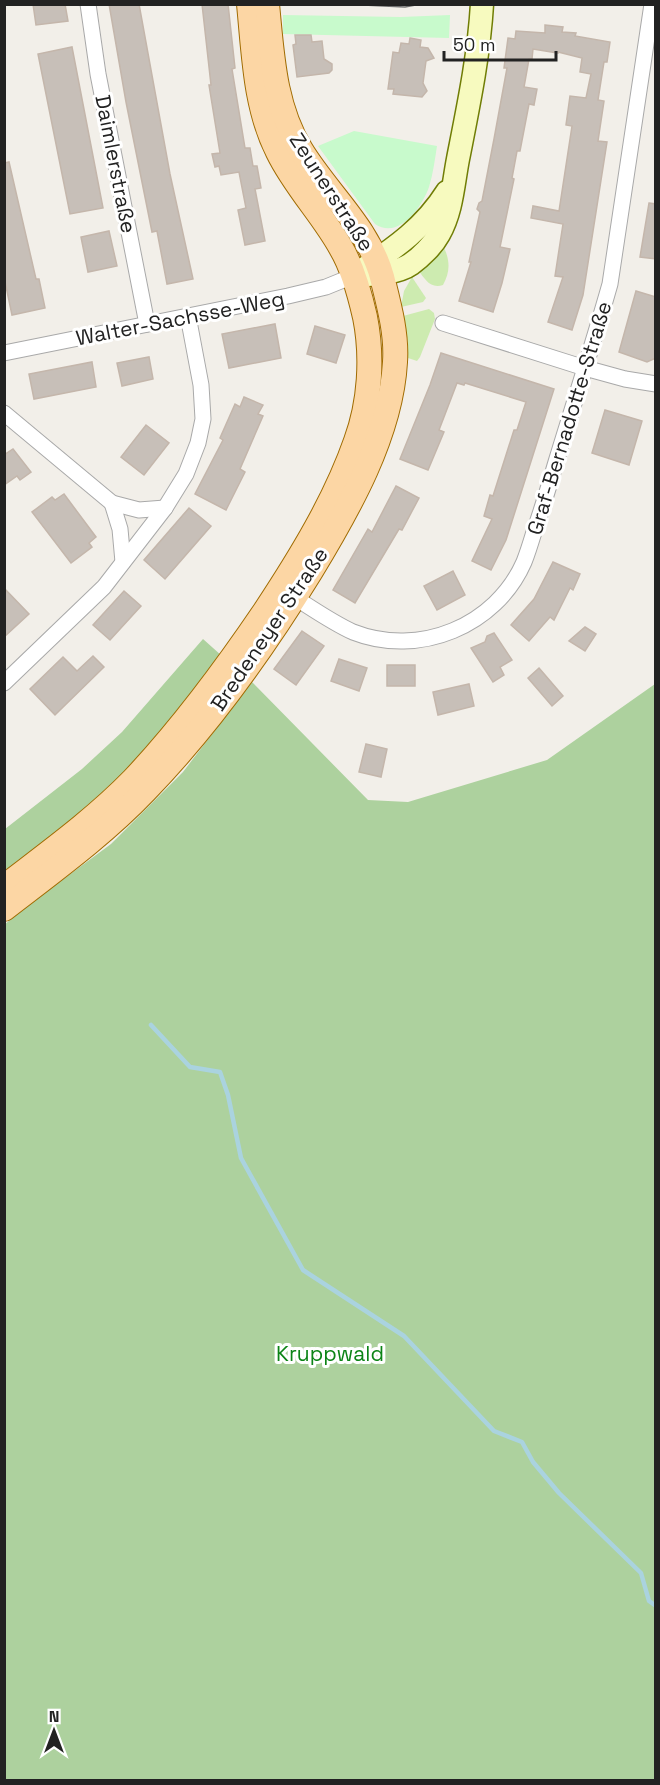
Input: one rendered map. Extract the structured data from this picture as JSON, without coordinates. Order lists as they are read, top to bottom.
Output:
{
  "streets": {
    "main road": ["Zeunerstraße", "Bredeneyer Straße"],
    "street": ["Daimlerstraße", "Walter-Sachsse-Weg", "Graf-Bernadotte-Straße"]
  },
  "crossings": [
    ["Daimlerstraße", "Walter-Sachsse-Weg"],
    ["Zeunerstraße", "Walter-Sachsse-Weg"],
    ["Zeunerstraße", "Bredeneyer Straße"],
    ["Walter-Sachsse-Weg", "Bredeneyer Straße"],
    ["Graf-Bernadotte-Straße", "Bredeneyer Straße"]
  ],
  "parks": ["Kruppwald"],
  "scale_bar": "50 m",
  "north": "top"
}
